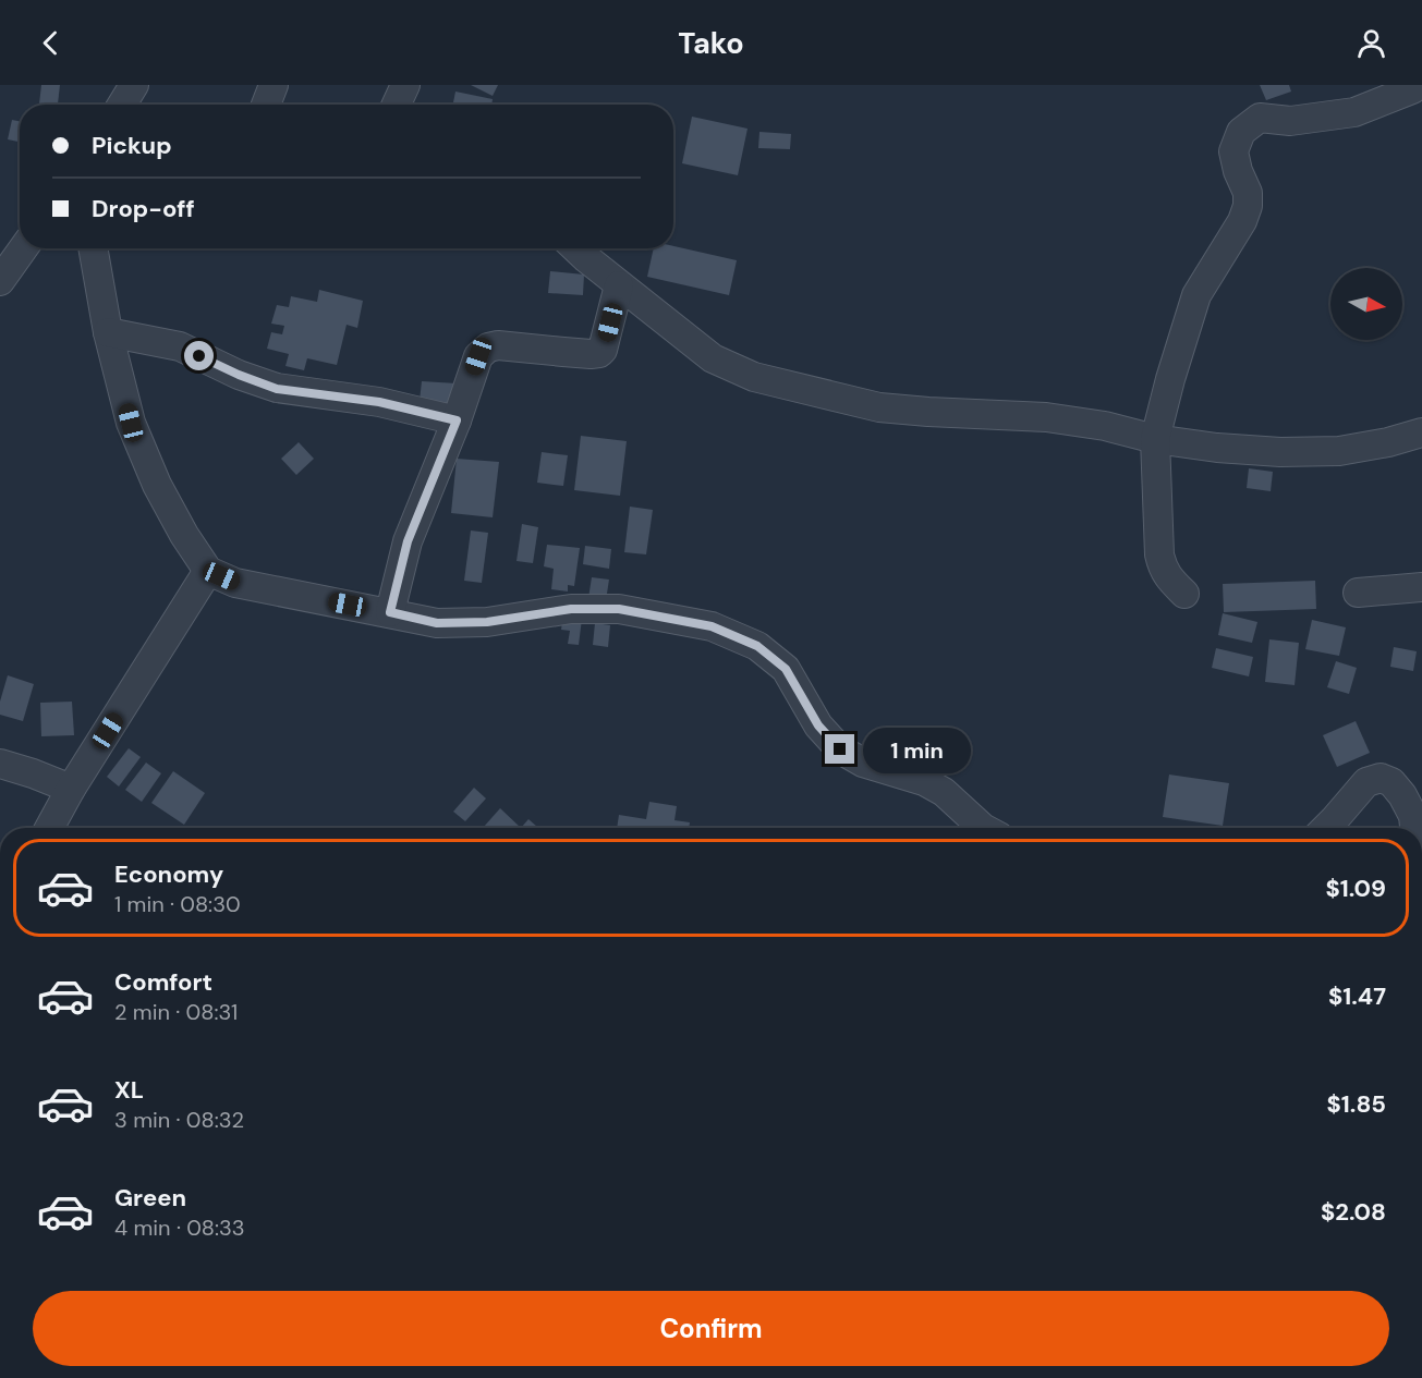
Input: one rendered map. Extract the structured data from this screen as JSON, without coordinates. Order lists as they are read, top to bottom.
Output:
{
  "north": "right",
  "page": {
    "header": "Tako",
    "banner": ["Pickup", "Drop-off"],
    "bubble": "1 min",
    "list": [
      {
        "name": "Economy",
        "note": "1 min · 08:30",
        "value": "$1.09"
      },
      {
        "name": "Comfort",
        "note": "2 min · 08:31",
        "value": "$1.47"
      },
      {
        "name": "XL",
        "note": "3 min · 08:32",
        "value": "$1.85"
      },
      {
        "name": "Green",
        "note": "4 min · 08:33",
        "value": "$2.08"
      }
    ],
    "buttons": "Confirm"
  }
}
